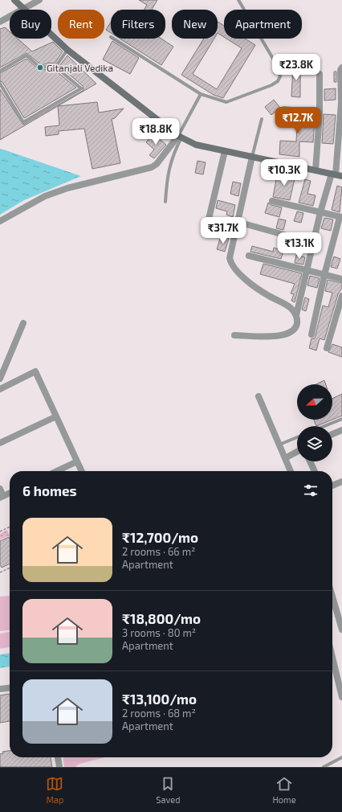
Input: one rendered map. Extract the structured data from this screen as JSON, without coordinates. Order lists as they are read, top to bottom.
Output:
{
  "places": ["Gitanjali Vedika"],
  "north": "left",
  "page": {
    "chip": [
      "Buy",
      "Rent",
      "Filters",
      "New",
      "Apartment"
    ],
    "price": [
      "₹23.8K",
      "₹12.7K",
      "₹18.8K",
      "₹10.3K",
      "₹31.7K",
      "₹13.1K"
    ],
    "heading": "6 homes",
    "list": [
      {
        "name": "₹12,700/mo",
        "note": "2 rooms · 66 m² · Apartment"
      },
      {
        "name": "₹18,800/mo",
        "note": "3 rooms · 80 m² · Apartment"
      },
      {
        "name": "₹13,100/mo",
        "note": "2 rooms · 68 m² · Apartment"
      }
    ],
    "tabs": ["Map", "Saved", "Home"]
  }
}
